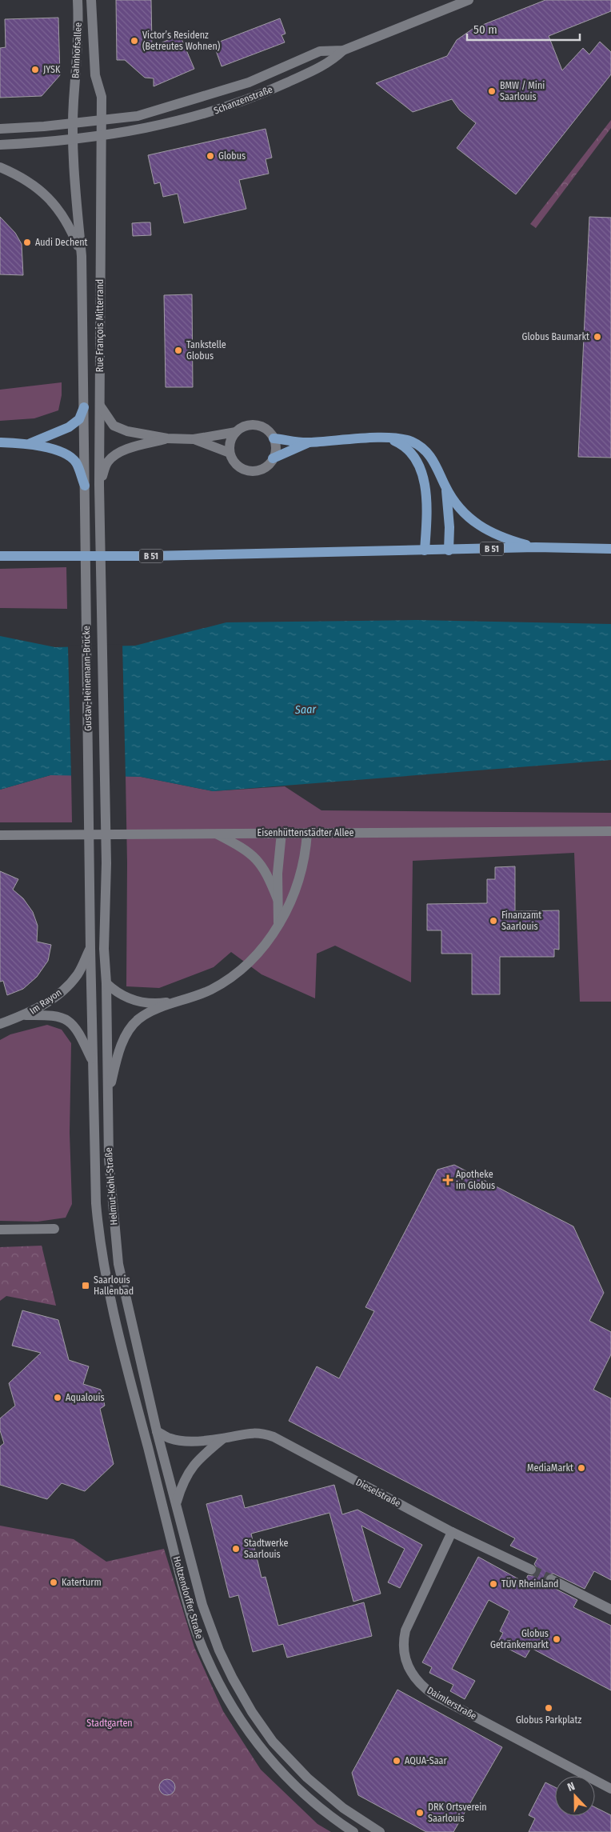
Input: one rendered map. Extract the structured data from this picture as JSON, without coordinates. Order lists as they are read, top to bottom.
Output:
{
  "streets": {
    "main road": ["B 51"],
    "street": [
      "Bahnhofsallee",
      "Schanzenstraße",
      "Rue François Mitterrand",
      "Gustav-Heinemann-Brücke",
      "Eisenhüttenstädter Allee",
      "Im Rayon",
      "Helmut-Kohl-Straße",
      "Dieselstraße",
      "Holtzendorffer Straße",
      "Daimlerstraße"
    ]
  },
  "crossings": [
    ["Bahnhofsallee", "Schanzenstraße"],
    ["Bahnhofsallee", "Rue François Mitterrand"],
    ["Schanzenstraße", "Rue François Mitterrand"],
    ["Rue François Mitterrand", "Gustav-Heinemann-Brücke"],
    ["Gustav-Heinemann-Brücke", "Helmut-Kohl-Straße"],
    ["Im Rayon", "Helmut-Kohl-Straße"],
    ["Helmut-Kohl-Straße", "Dieselstraße"],
    ["Helmut-Kohl-Straße", "Holtzendorffer Straße"],
    ["Dieselstraße", "Holtzendorffer Straße"],
    ["Dieselstraße", "Daimlerstraße"]
  ],
  "water": ["Saar"],
  "parks": ["Stadtgarten"],
  "places": {
    "other": [
      "Victor’s Residenz (Betreutes Wohnen)",
      "JYSK",
      "BMW / Mini Saarlouis",
      "Globus",
      "Audi Dechent",
      "Globus Baumarkt",
      "Tankstelle Globus",
      "Finanzamt Saarlouis",
      "Aqualouis",
      "MediaMarkt",
      "Stadtwerke Saarlouis",
      "Katerturm",
      "TÜV Rheinland",
      "Globus Getränkemarkt",
      "Globus Parkplatz",
      "AQUA-Saar",
      "DRK Ortsverein Saarlouis"
    ],
    "health": ["Apotheke im Globus"],
    "transit": ["Saarlouis Hallenbad"]
  },
  "scale_bar": "50 m",
  "north": "top"
}
